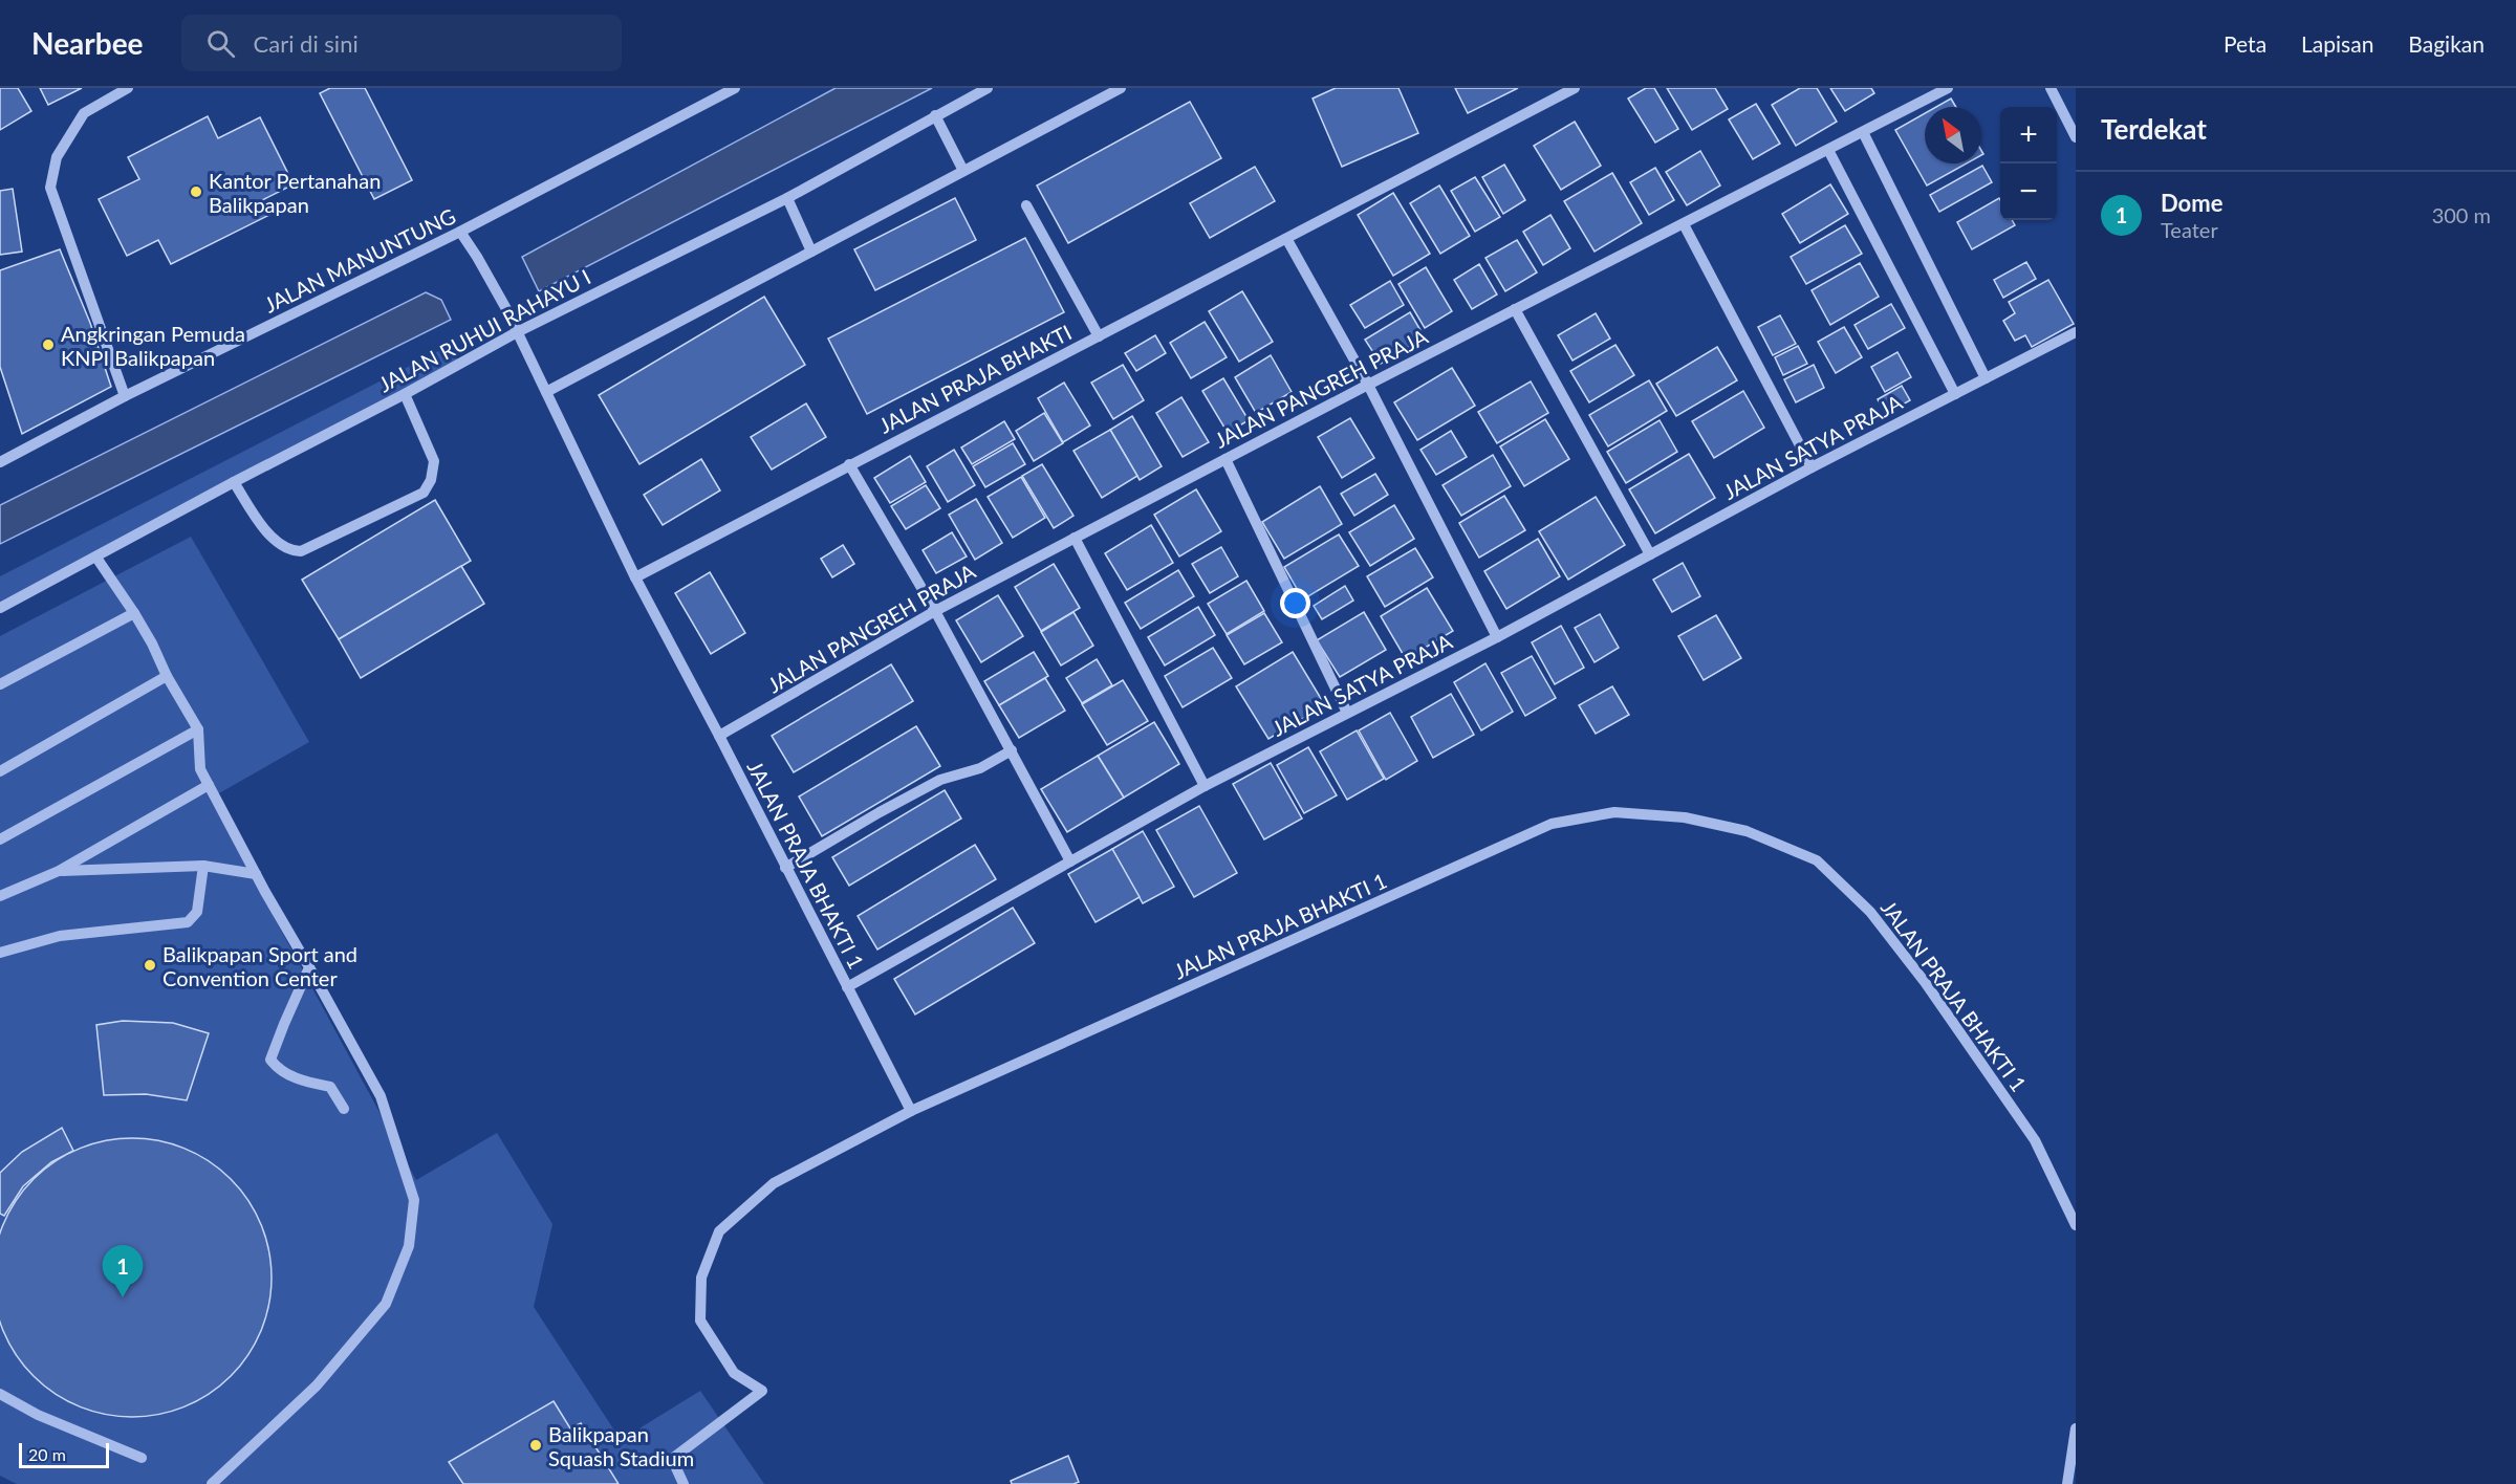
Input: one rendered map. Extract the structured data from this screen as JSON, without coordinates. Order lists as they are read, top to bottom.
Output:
{
  "streets": {
    "street": [
      "JALAN MANUNTUNG",
      "JALAN RUHUI RAHAYU I",
      "JALAN PRAJA BHAKTI",
      "JALAN PANGREH PRAJA",
      "JALAN SATYA PRAJA",
      "JALAN PRAJA BHAKTI 1"
    ]
  },
  "crossings": [
    ["JALAN PRAJA BHAKTI", "JALAN PRAJA BHAKTI 1"],
    ["JALAN PANGREH PRAJA", "JALAN PRAJA BHAKTI 1"],
    ["JALAN SATYA PRAJA", "JALAN PRAJA BHAKTI 1"]
  ],
  "places": [
    "Kantor Pertanahan Balikpapan",
    "Angkringan Pemuda KNPI Balikpapan",
    "Balikpapan Sport and Convention Center",
    "Balikpapan Squash Stadium"
  ],
  "scale_bar": "20 m",
  "north": "top left",
  "page": {
    "header": "Nearbee",
    "search": "Cari di sini",
    "nav": ["Peta", "Lapisan", "Bagikan"],
    "heading": "Terdekat",
    "map_buttons": ["+", "−"],
    "list": [
      {
        "mark": "1",
        "name": "Dome",
        "note": "Teater",
        "value": "300 m"
      }
    ],
    "pins": "1",
    "scale": "20 m"
  }
}
